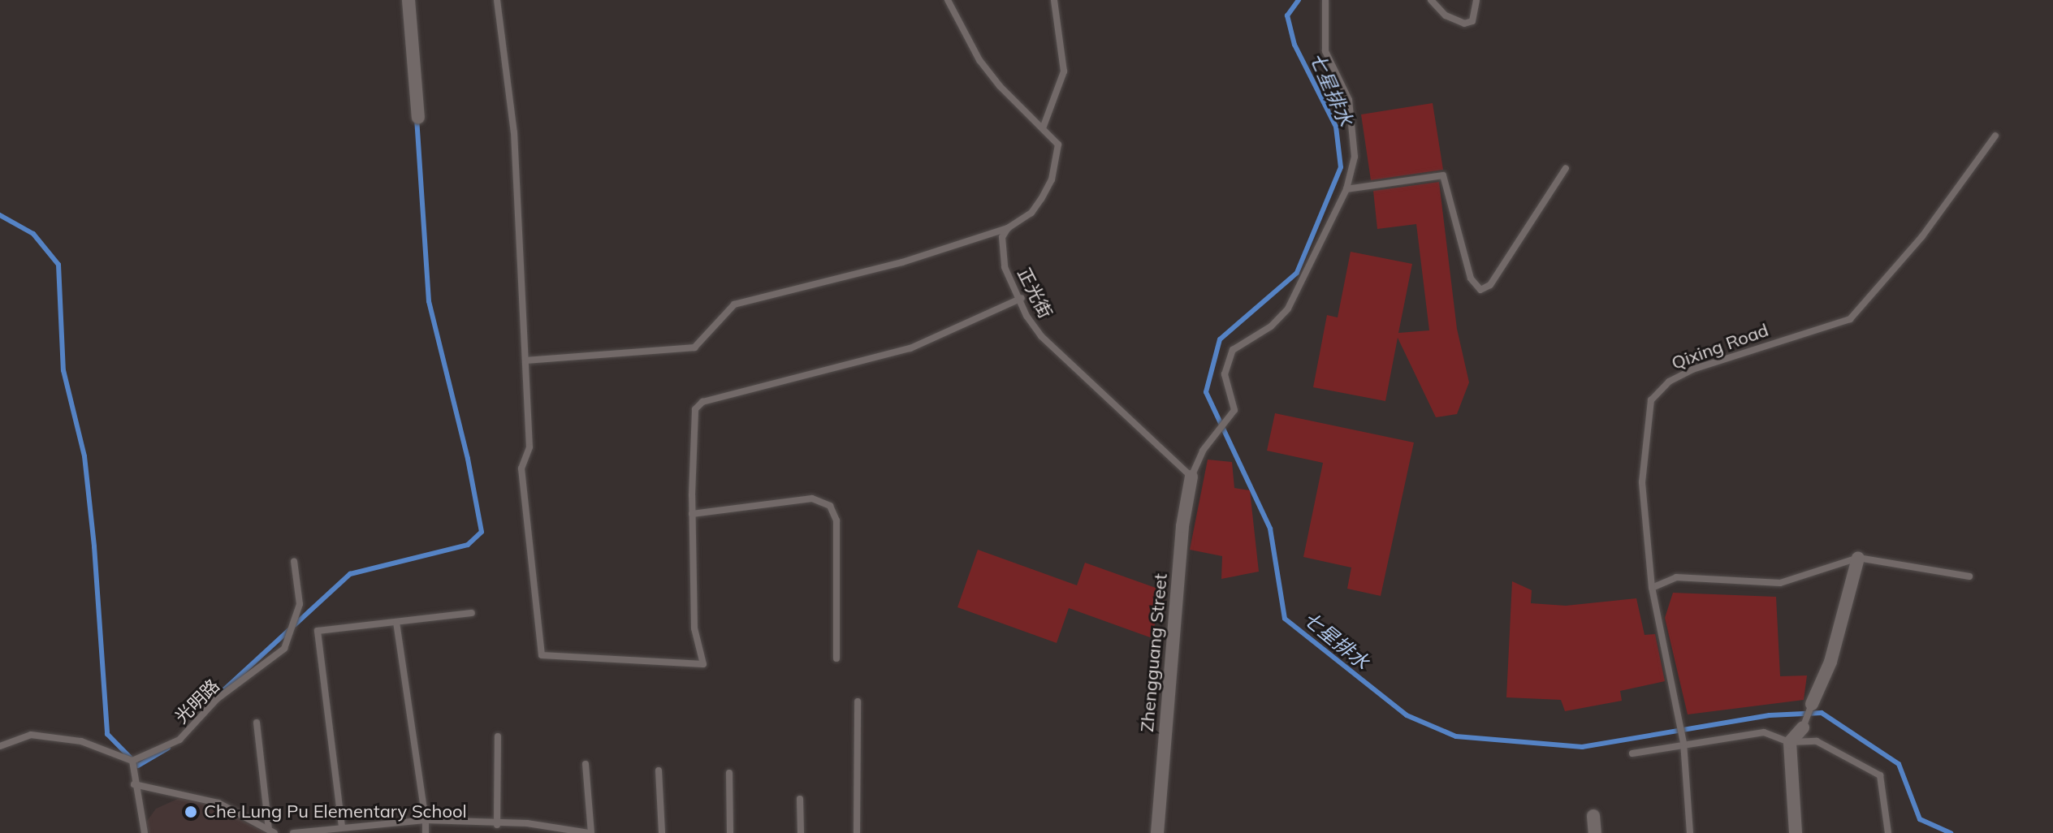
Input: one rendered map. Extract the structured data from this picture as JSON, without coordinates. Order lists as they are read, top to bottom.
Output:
{
  "streets": {
    "street": ["Zhengguang Street"],
    "lane": ["正光街", "Qixing Road", "光明路"]
  },
  "crossings": [
    ["正光街", "Zhengguang Street"]
  ],
  "water": ["七星排水"],
  "places": ["Che Lung Pu Elementary School"]
}
